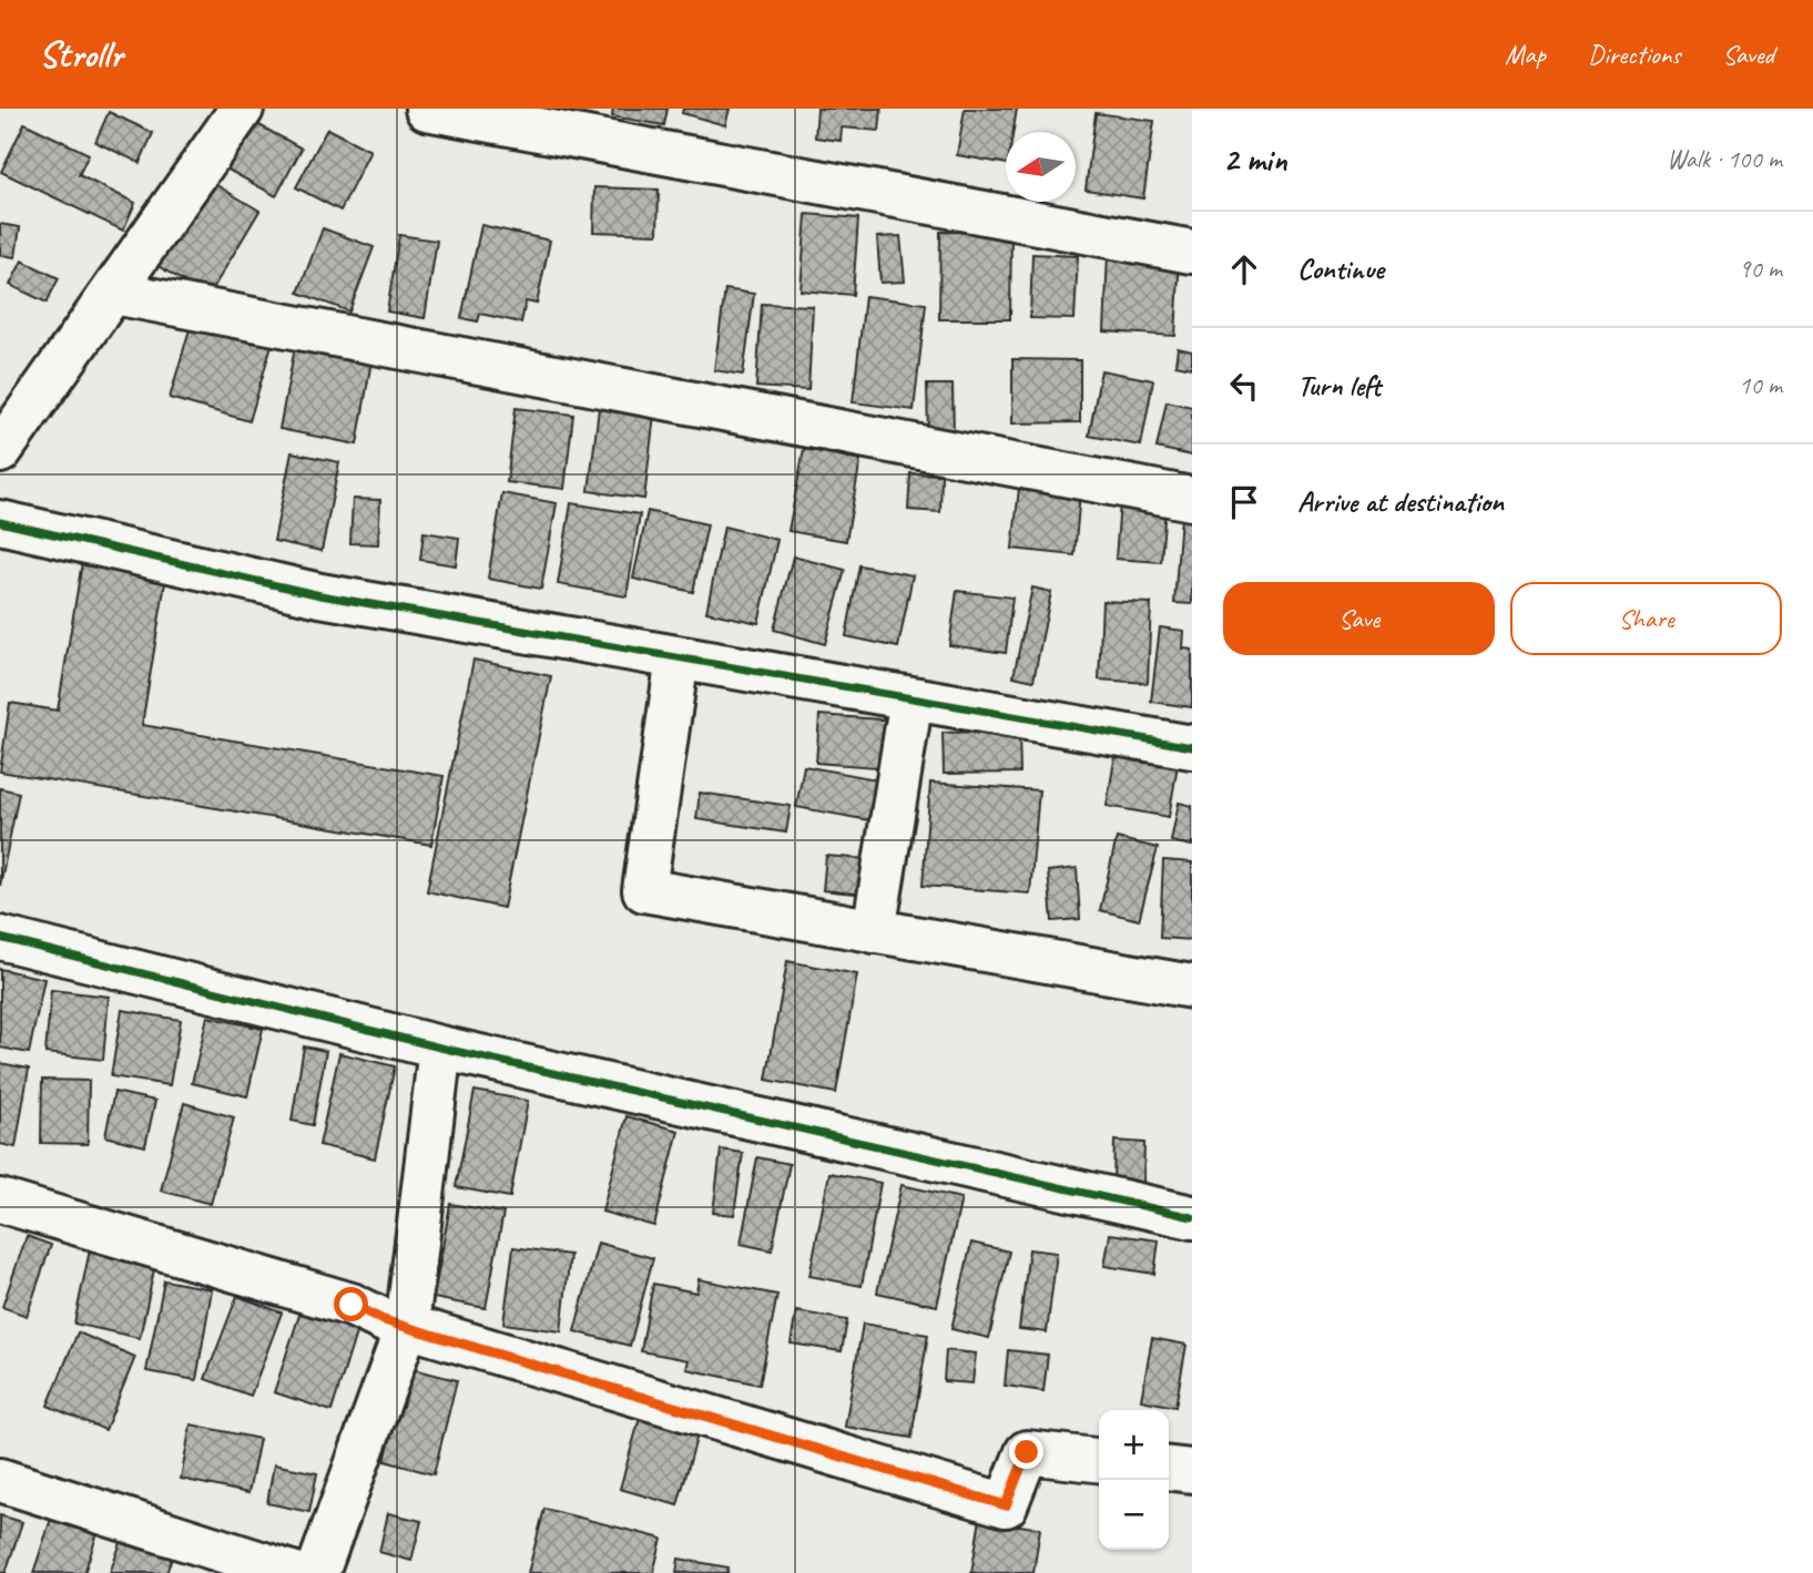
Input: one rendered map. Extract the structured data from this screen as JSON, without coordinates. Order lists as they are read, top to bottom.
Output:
{
  "north": "left",
  "page": {
    "header": "Strollr",
    "nav": ["Map", "Directions", "Saved"],
    "heading": ["2 min", "Walk · 100 m"],
    "list": [
      ["Continue", "90 m"],
      ["Turn left", "10 m"],
      "Arrive at destination"
    ],
    "buttons": ["Save", "Share"],
    "map_buttons": ["+", "−"]
  }
}
